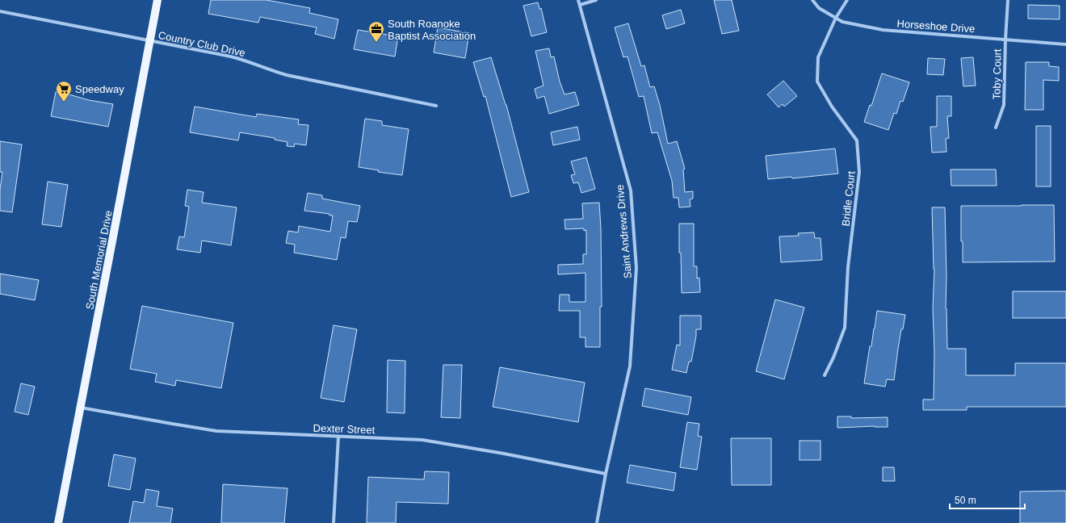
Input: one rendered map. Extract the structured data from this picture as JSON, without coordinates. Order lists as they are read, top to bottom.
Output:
{
  "streets": {
    "main road": ["South Memorial Drive"],
    "street": [
      "Horseshoe Drive",
      "Country Club Drive",
      "Toby Court",
      "Bridle Court",
      "Saint Andrews Drive",
      "Dexter Street"
    ]
  },
  "crossings": [
    ["Horseshoe Drive", "Toby Court"],
    ["Horseshoe Drive", "Bridle Court"],
    ["Country Club Drive", "South Memorial Drive"],
    ["Saint Andrews Drive", "Dexter Street"],
    ["South Memorial Drive", "Dexter Street"]
  ],
  "places": {
    "office": ["South Roanoke Baptist Association"],
    "supermarket": ["Speedway"]
  },
  "scale_bar": "50 m"
}
